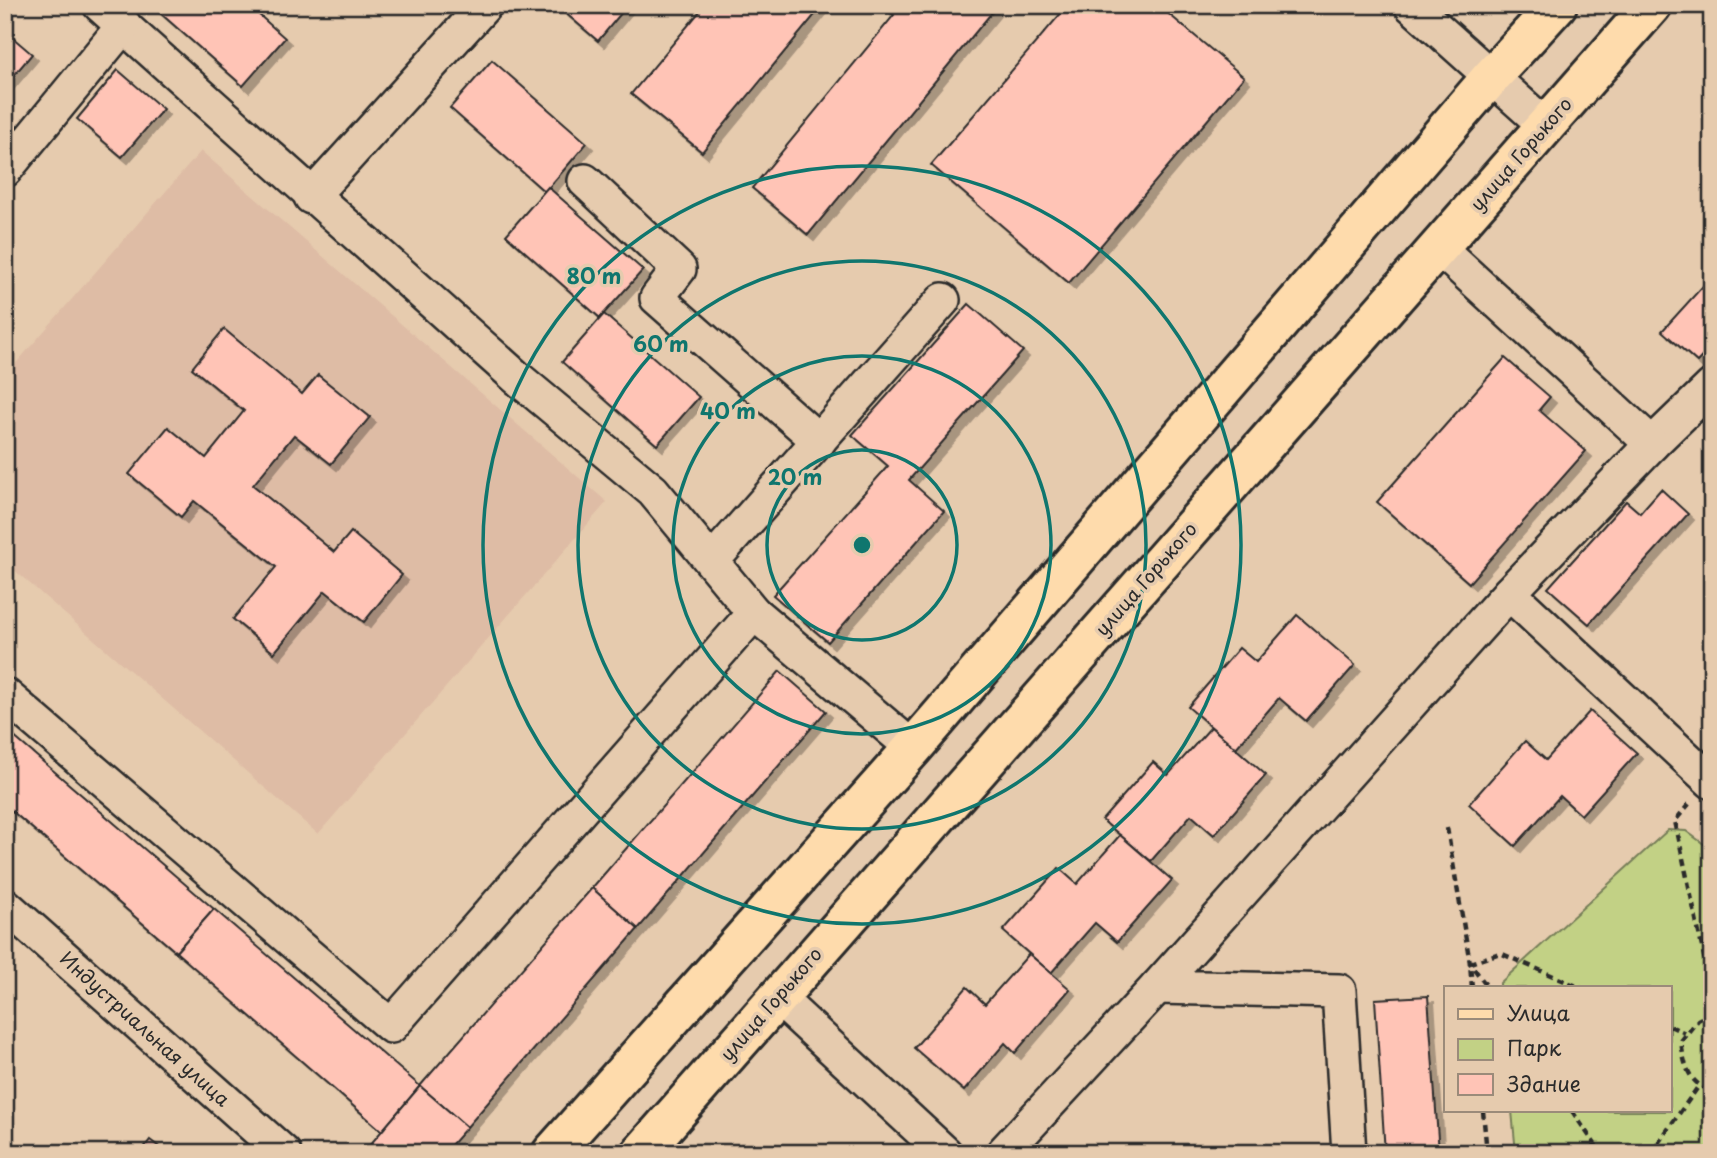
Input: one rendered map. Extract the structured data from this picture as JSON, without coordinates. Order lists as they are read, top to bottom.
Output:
{
  "streets": {
    "main road": ["улица Горького"],
    "street": ["Индустриальная улица"]
  },
  "legend": ["Улица", "Парк", "Здание"],
  "rings": [
    "80 m",
    "60 m",
    "40 m",
    "20 m"
  ]
}
